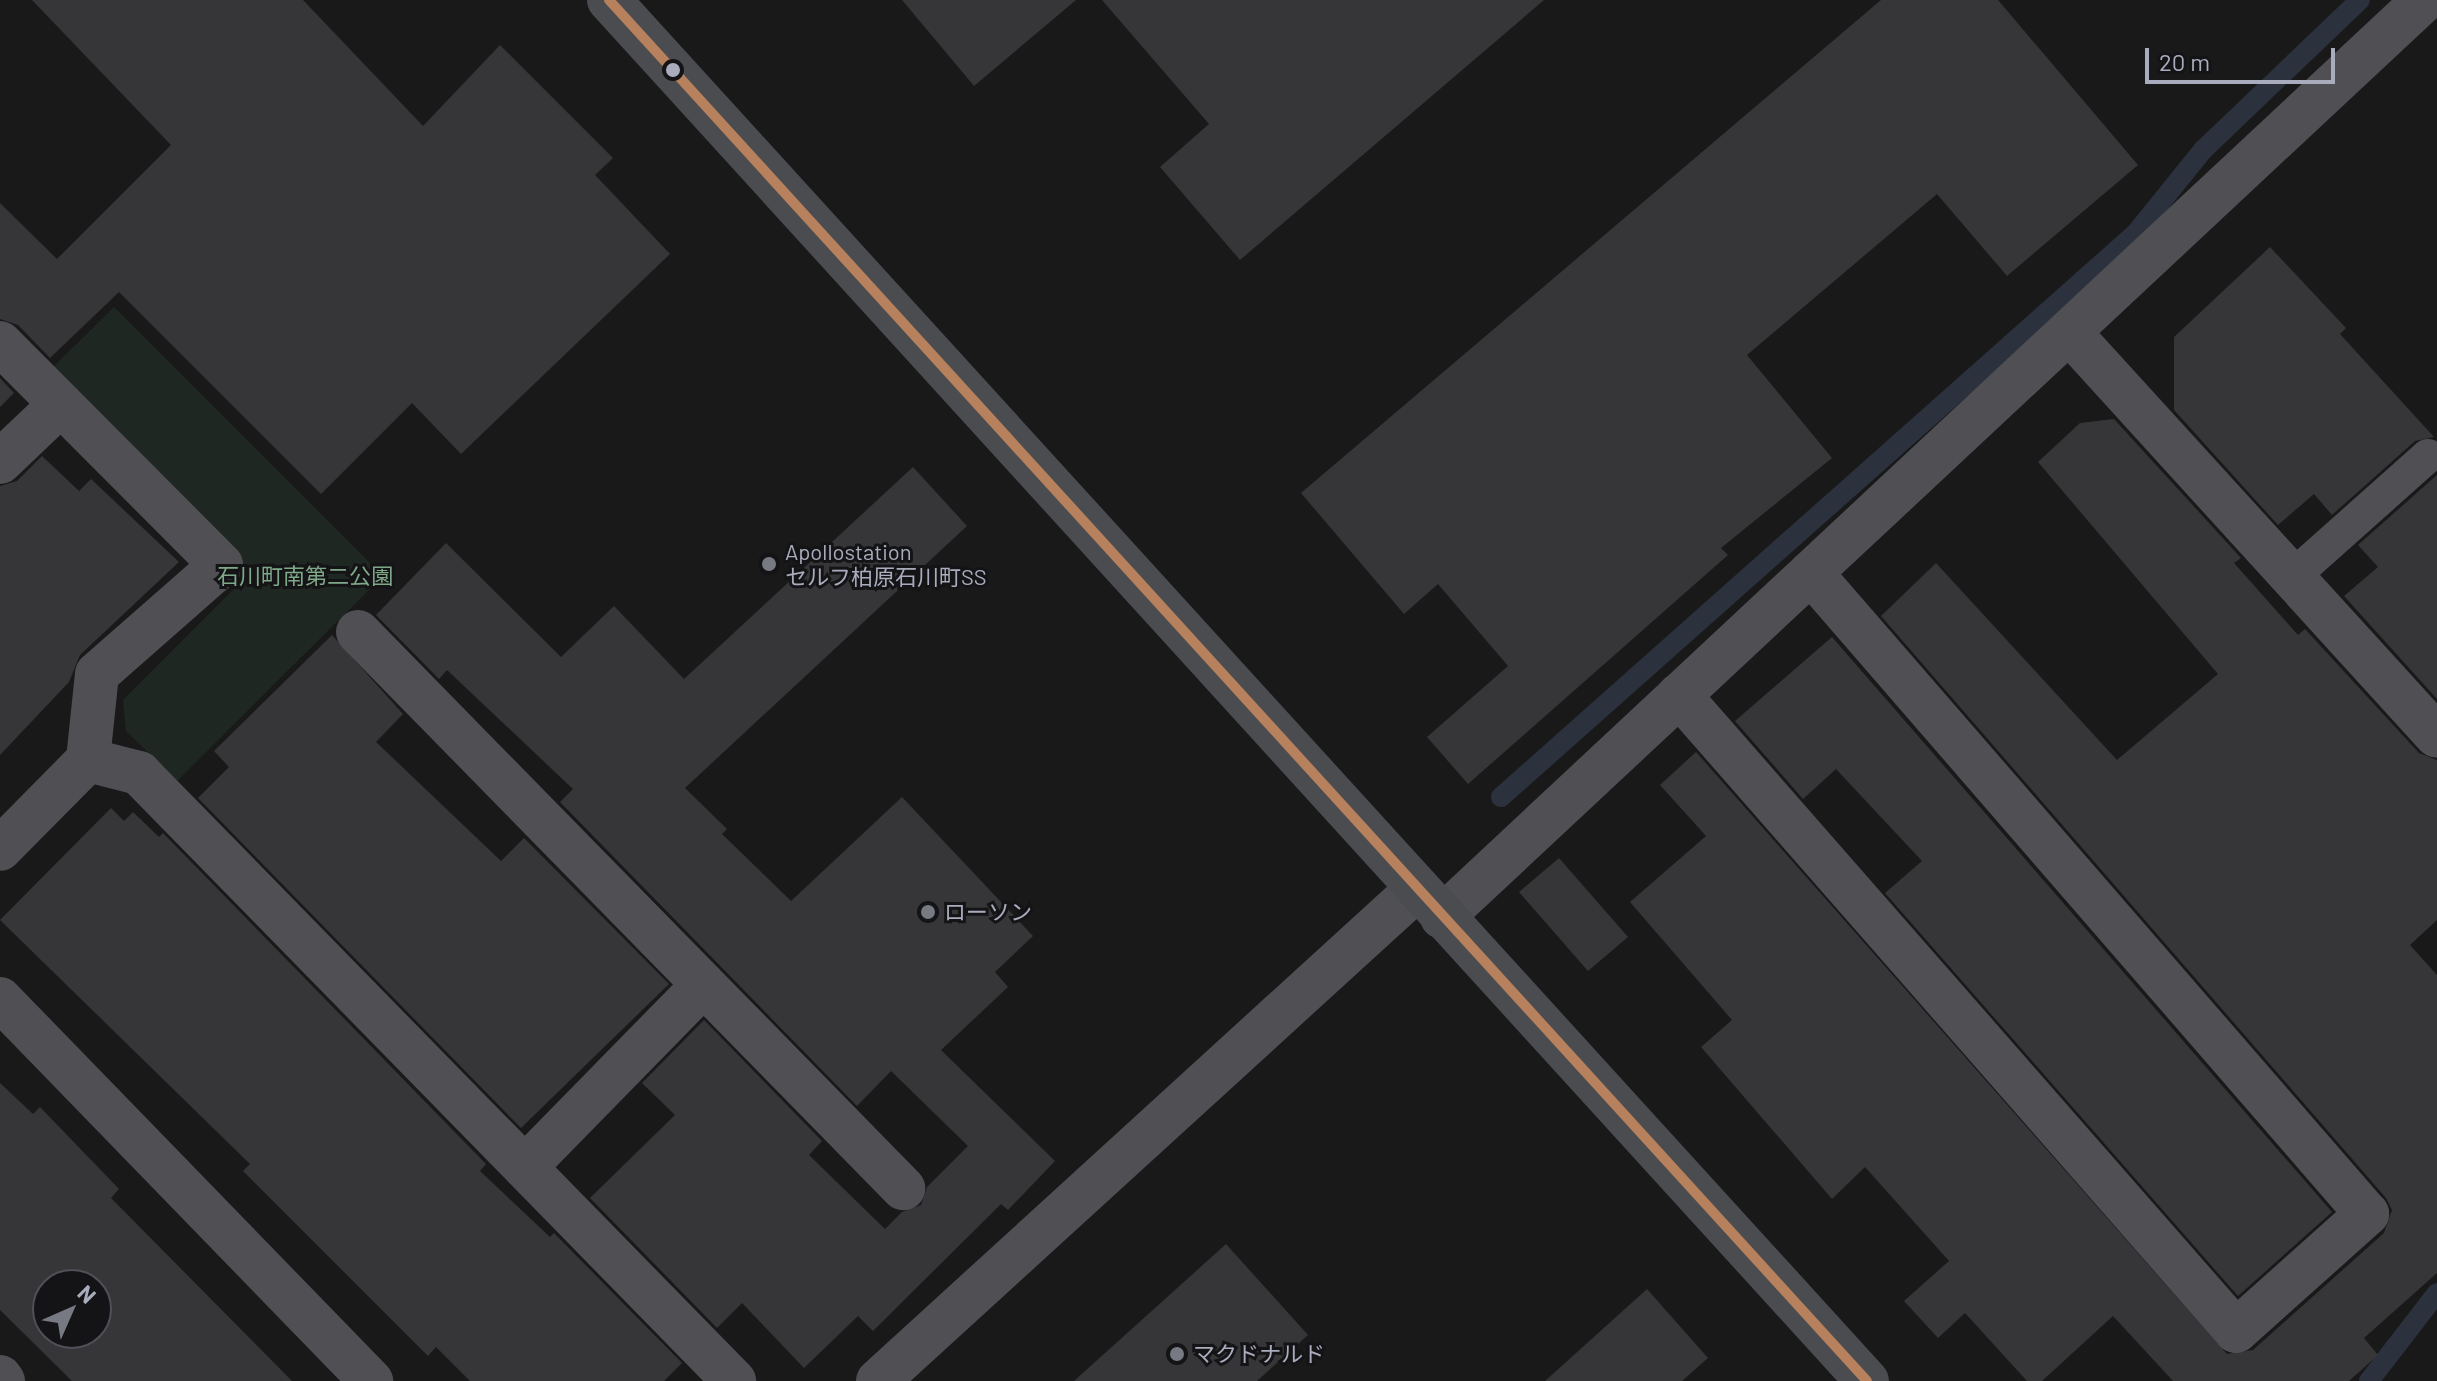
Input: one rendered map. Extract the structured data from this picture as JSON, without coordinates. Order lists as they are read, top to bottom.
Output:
{
  "parks": ["石川町南第二公園"],
  "places": ["Apollostation セルフ柏原石川町SS", "ローソン", "マクドナルド"],
  "scale_bar": "20 m",
  "north": "top right"
}
